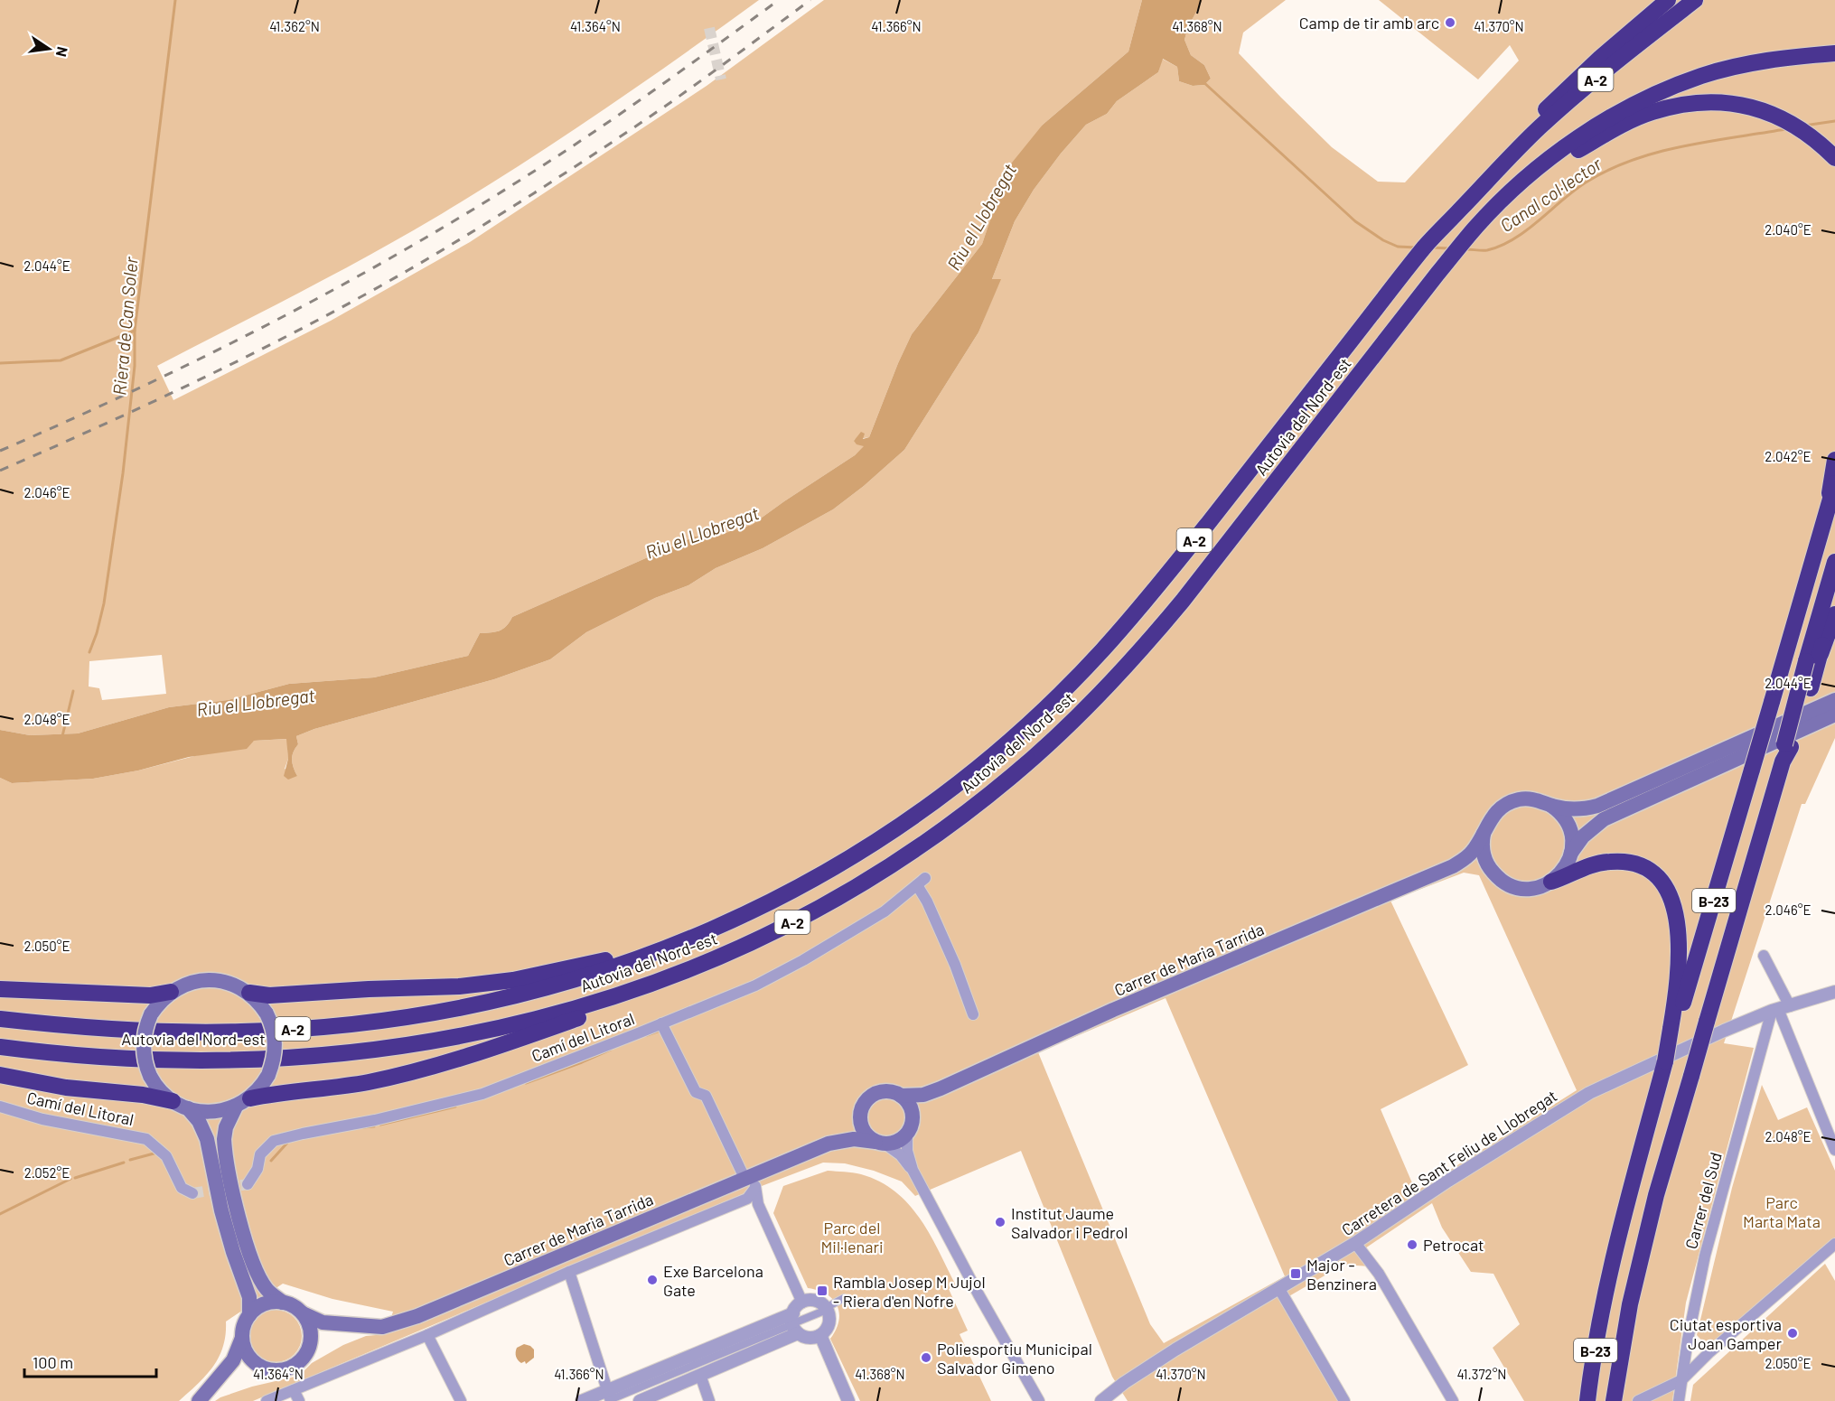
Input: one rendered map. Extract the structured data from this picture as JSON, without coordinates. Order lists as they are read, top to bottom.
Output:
{
  "streets": {
    "highway": ["A-2", "Autovia del Nord-est", "B-23"],
    "main road": ["Carrer de Maria Tarrida"],
    "street": ["Camí del Litoral", "Carretera de Sant Feliu de Llobregat", "Carrer del Sud"]
  },
  "crossings": [
    ["Carretera de Sant Feliu de Llobregat", "Carrer del Sud"]
  ],
  "water": ["Canal col·lector", "Riu el Llobregat", "Riera de Can Soler"],
  "parks": ["Parc Marta Mata", "Parc del Mil·lenari"],
  "places": {
    "other": [
      "Camp de tir amb arc",
      "Institut Jaume Salvador i Pedrol",
      "Petrocat",
      "Exe Barcelona Gate",
      "Ciutat esportiva Joan Gamper",
      "Poliesportiu Municipal Salvador Gimeno"
    ],
    "transit": ["Major - Benzinera", "Rambla Josep M Jujol - Riera d'en Nofre"]
  },
  "scale_bar": "100 m",
  "north": "right",
  "coordinates": [
    "41.362°N",
    "41.364°N",
    "41.366°N",
    "41.368°N",
    "41.370°N",
    "2.040°E",
    "2.044°E",
    "2.042°E",
    "2.046°E",
    "2.048°E",
    "2.050°E",
    "2.052°E",
    "41.372°N"
  ]
}
